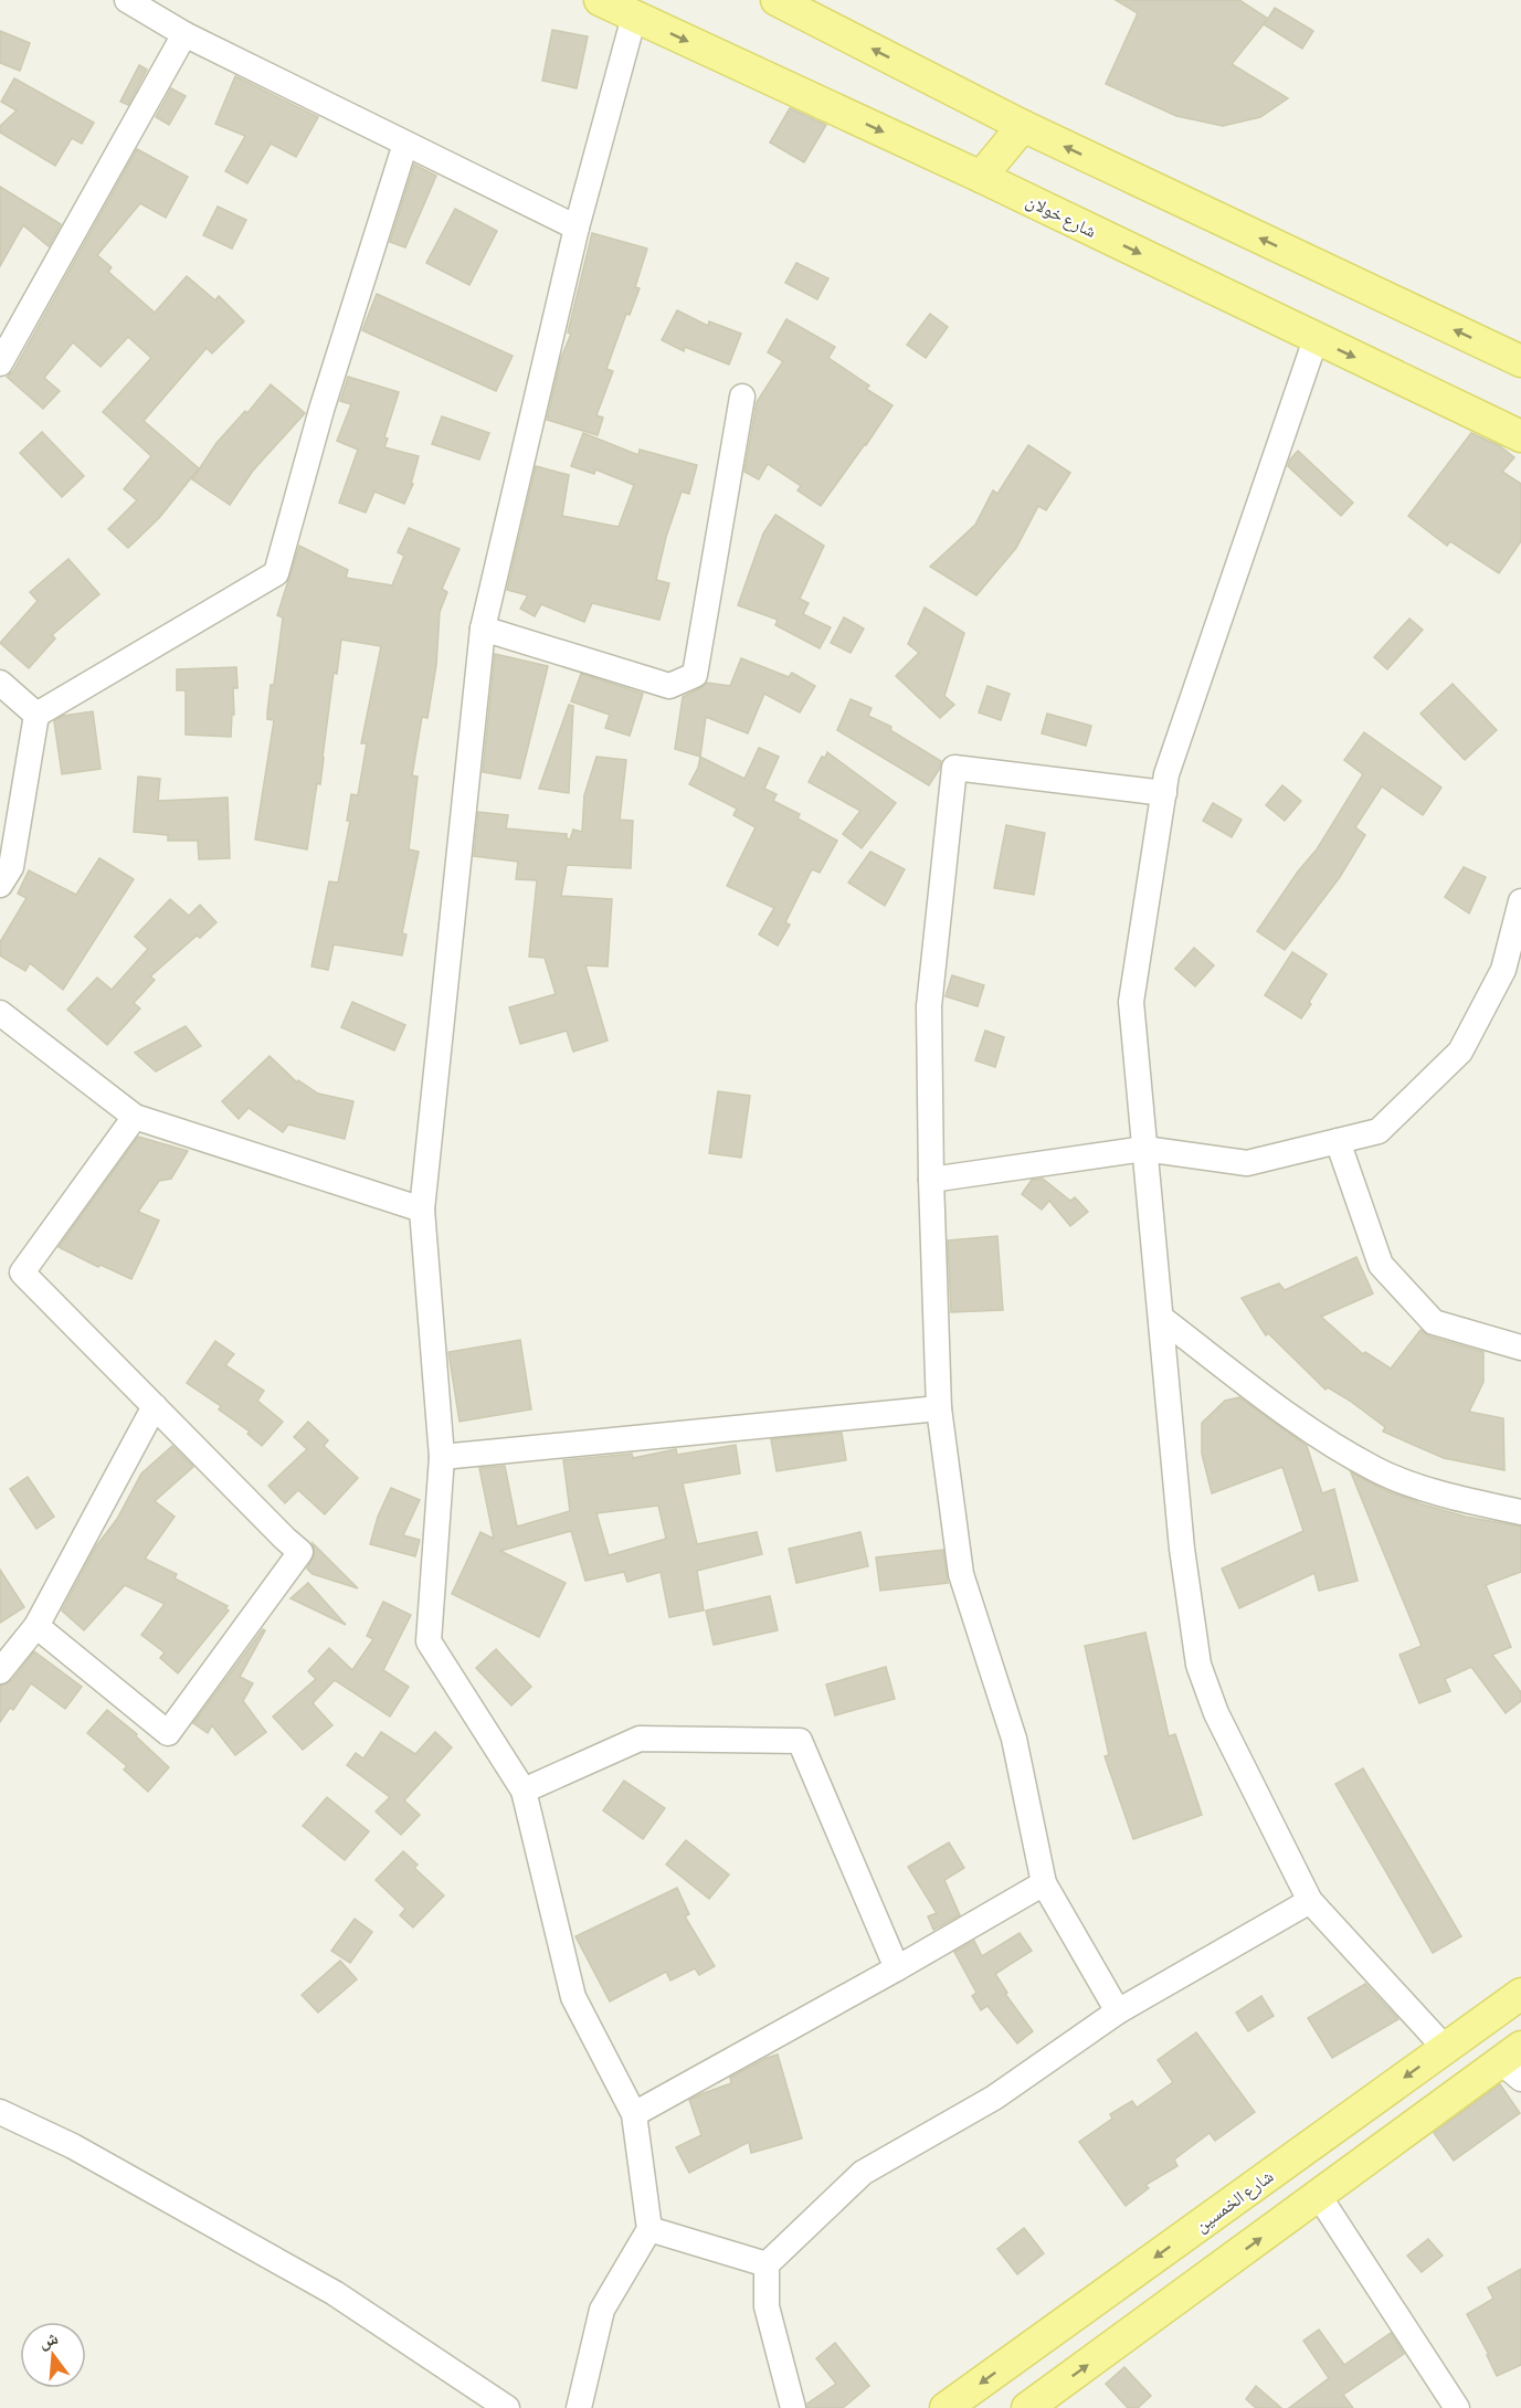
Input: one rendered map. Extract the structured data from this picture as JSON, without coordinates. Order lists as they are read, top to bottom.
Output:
{
  "streets": {
    "main road": ["شارع خولان", "شارع الخمسين"]
  },
  "north": "top"
}
